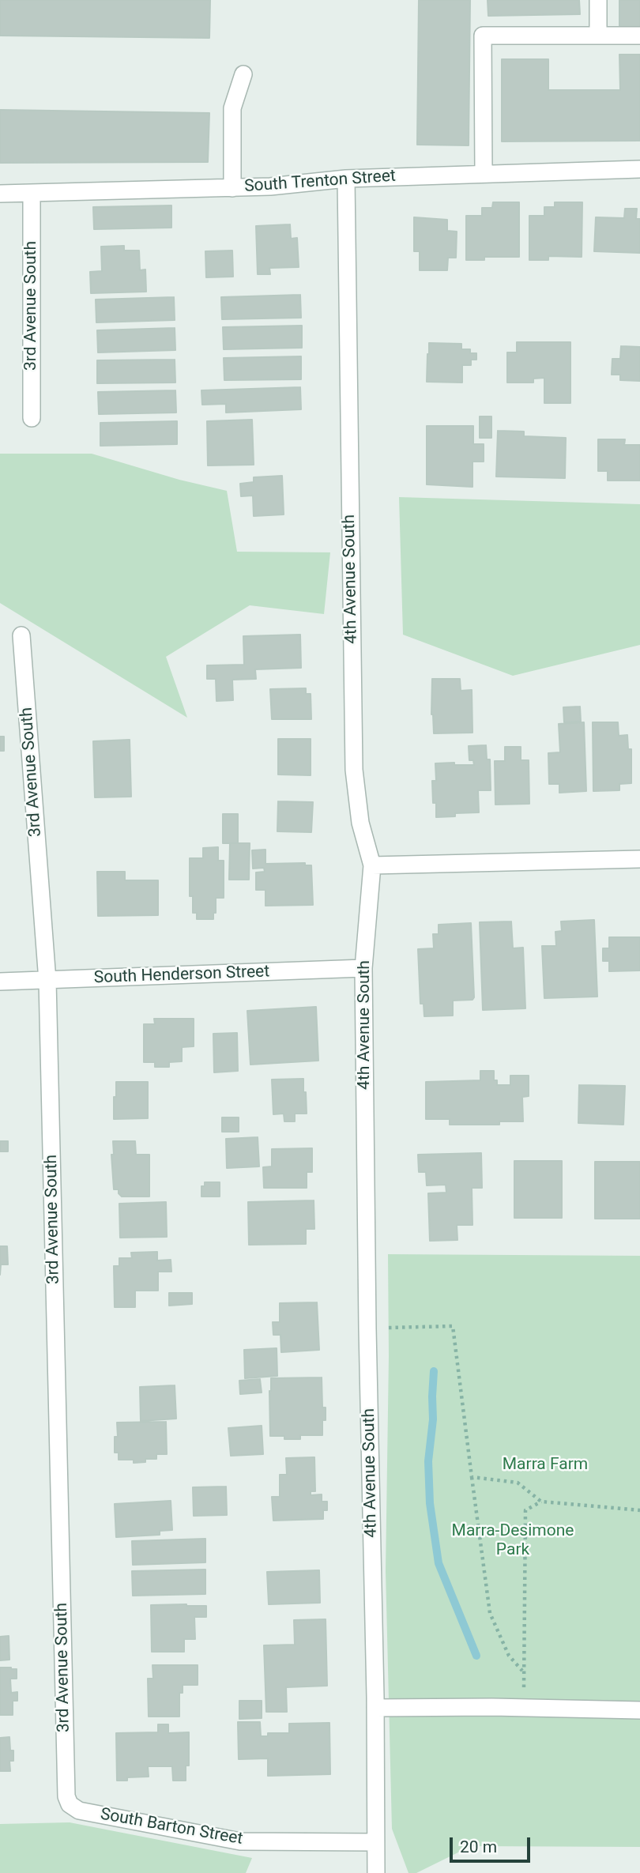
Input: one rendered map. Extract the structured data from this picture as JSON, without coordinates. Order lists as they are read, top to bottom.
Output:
{
  "streets": {
    "street": [
      "South Trenton Street",
      "3rd Avenue South",
      "4th Avenue South",
      "South Henderson Street",
      "South Barton Street"
    ]
  },
  "crossings": [
    ["South Trenton Street", "3rd Avenue South"],
    ["South Trenton Street", "4th Avenue South"],
    ["3rd Avenue South", "South Henderson Street"],
    ["3rd Avenue South", "South Barton Street"],
    ["4th Avenue South", "South Henderson Street"],
    ["4th Avenue South", "South Barton Street"]
  ],
  "parks": ["Marra Farm", "Marra-Desimone Park"],
  "scale_bar": "20 m"
}
